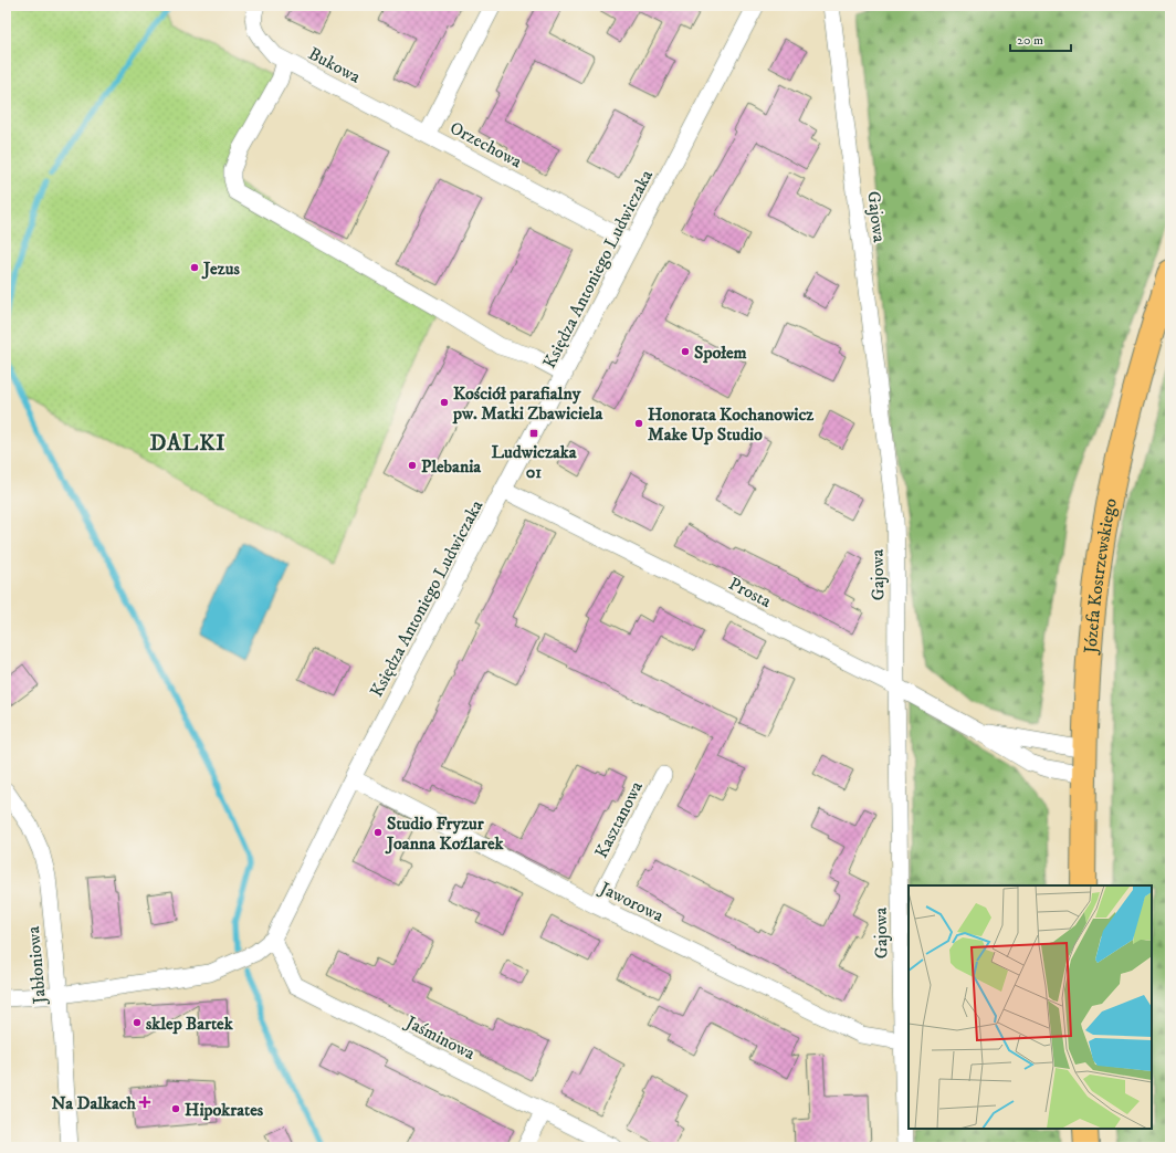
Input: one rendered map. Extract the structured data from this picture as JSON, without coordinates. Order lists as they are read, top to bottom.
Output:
{
  "streets": {
    "main road": ["Józefa Kostrzewskiego"],
    "street": [
      "Bukowa",
      "Orzechowa",
      "Gajowa",
      "Księdza Antoniego Ludwiczaka",
      "Prosta",
      "Kasztanowa",
      "Jaworowa",
      "Jabłoniowa",
      "Jaśminowa"
    ]
  },
  "crossings": [
    ["Bukowa", "Orzechowa"],
    ["Orzechowa", "Księdza Antoniego Ludwiczaka"],
    ["Gajowa", "Prosta"],
    ["Gajowa", "Jaworowa"],
    ["Księdza Antoniego Ludwiczaka", "Prosta"],
    ["Księdza Antoniego Ludwiczaka", "Jaworowa"],
    ["Księdza Antoniego Ludwiczaka", "Jabłoniowa"],
    ["Księdza Antoniego Ludwiczaka", "Jaśminowa"],
    ["Józefa Kostrzewskiego", "Prosta"],
    ["Kasztanowa", "Jaworowa"]
  ],
  "districts": ["DALKI"],
  "places": {
    "other": [
      "Jezus",
      "Społem",
      "Kościół parafialny pw. Matki Zbawiciela",
      "Honorata Kochanowicz Make Up Studio",
      "Plebania",
      "Studio Fryzur Joanna Koźlarek",
      "sklep Bartek",
      "Hipokrates"
    ],
    "transit": ["Ludwiczaka 01"],
    "health": ["Na Dalkach"]
  },
  "scale_bar": "20 m"
}
